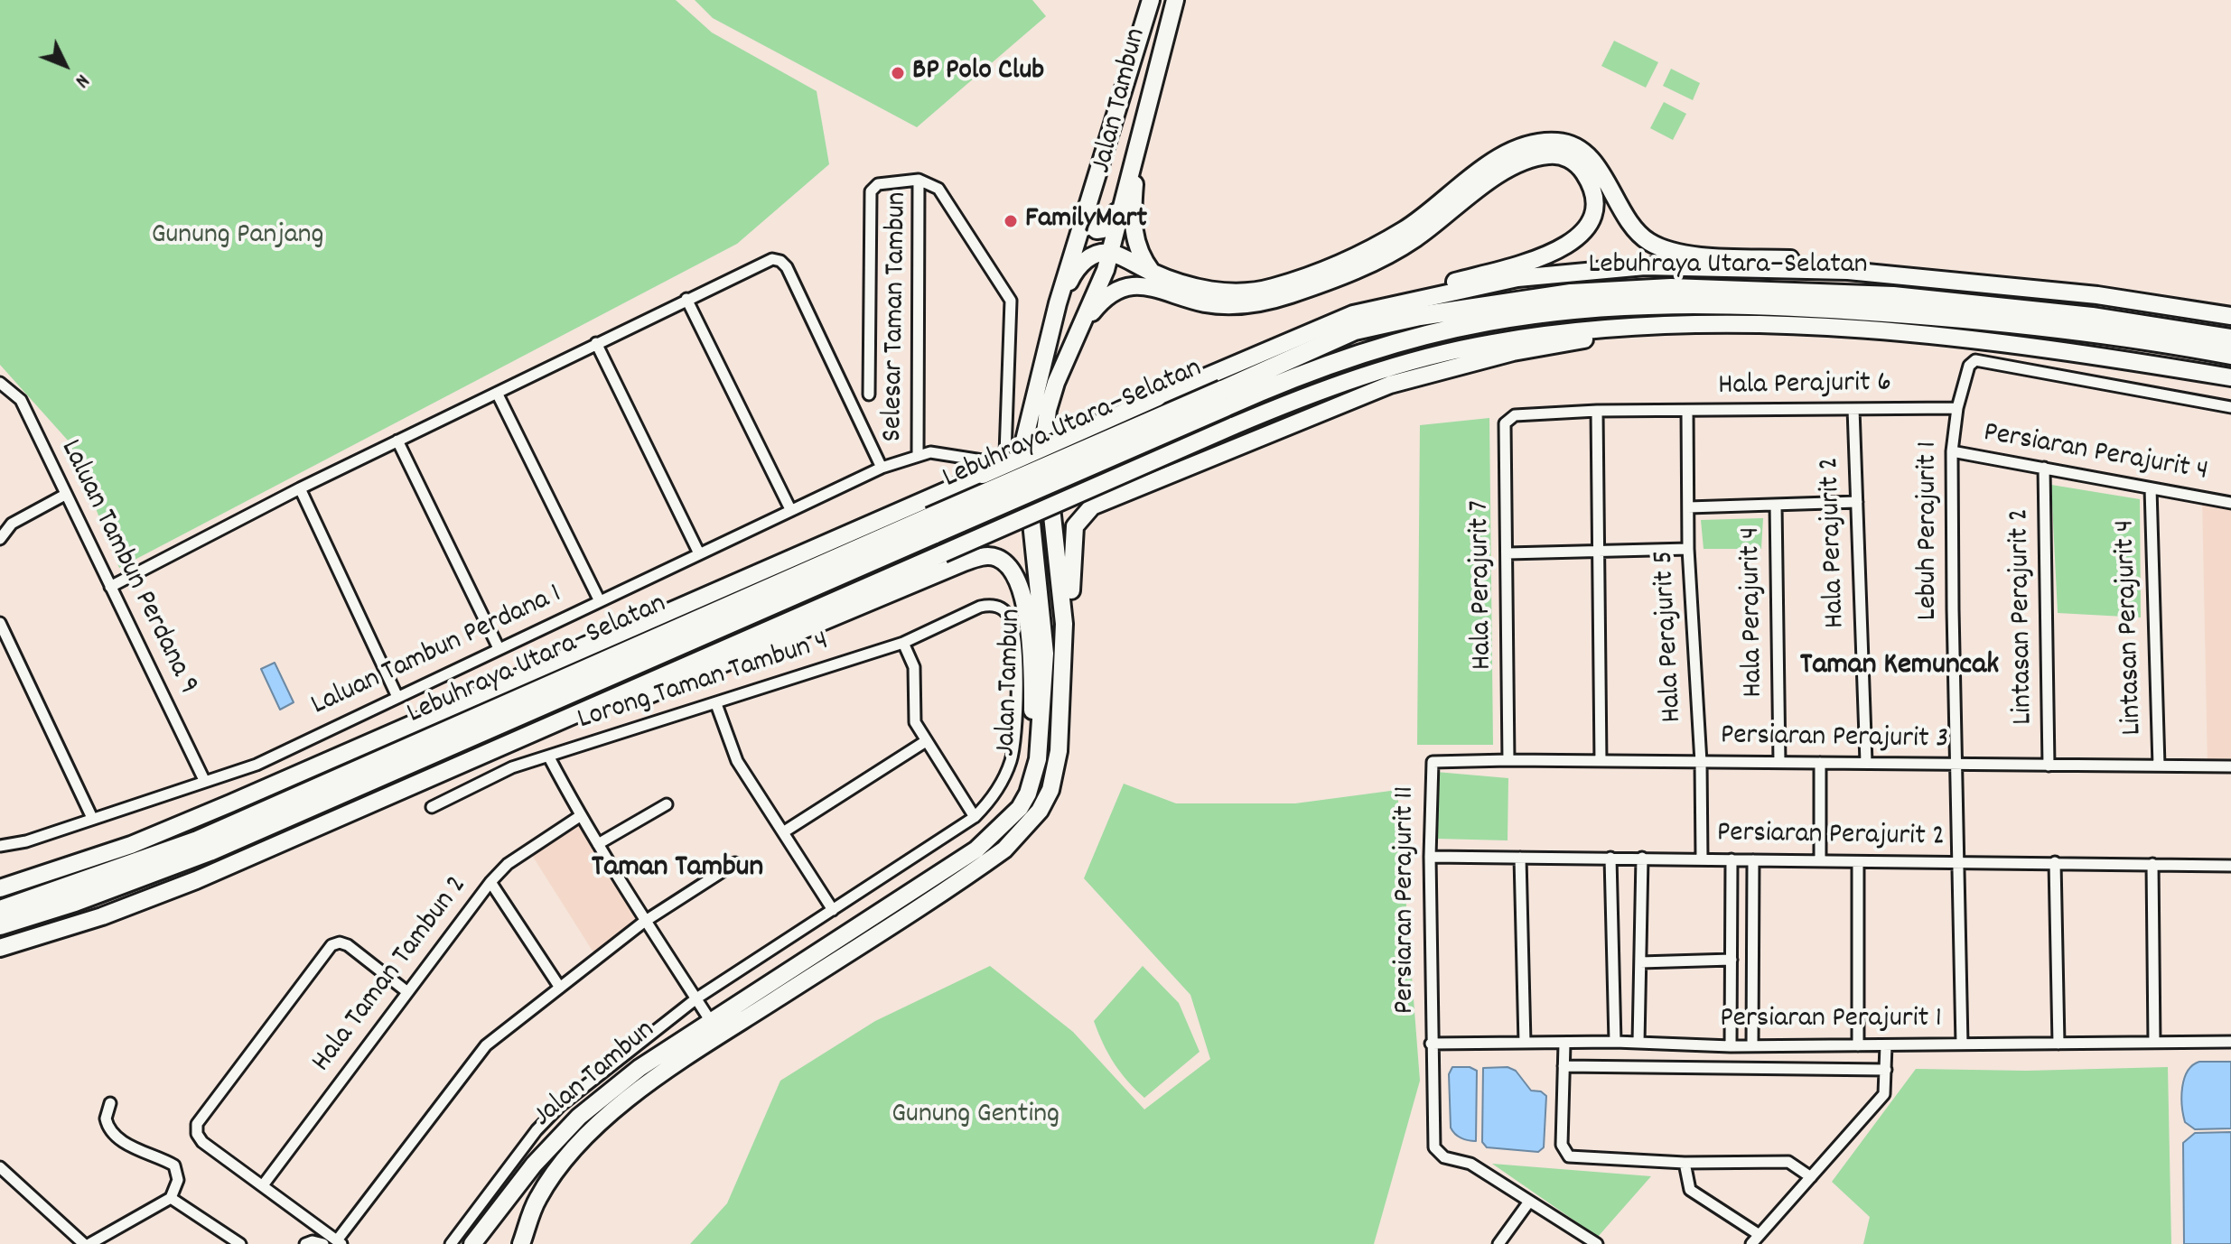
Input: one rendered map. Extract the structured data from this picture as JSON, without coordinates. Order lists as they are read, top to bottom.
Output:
{
  "streets": {
    "highway": ["Lebuhraya Utara–Selatan"],
    "main road": ["Jalan Tambun"],
    "street": [
      "Selesar Taman Tambun",
      "Hala Perajurit 6",
      "Persiaran Perajurit 4",
      "Lebuh Perajurit 1",
      "Hala Perajurit 2",
      "Laluan Tambun Perdana 9",
      "Hala Perajurit 7",
      "Hala Perajurit 4",
      "Lintasan Perajurit 2",
      "Lintasan Perajurit 4",
      "Hala Perajurit 5",
      "Laluan Tambun Perdana 1",
      "Lorong Taman Tambun 4",
      "Persiaran Perajurit 3",
      "Persiaran Perajurit 2",
      "Persiaran Perajurit 11",
      "Hala Taman Tambun 2",
      "Persiaran Perajurit 1"
    ]
  },
  "crossings": [
    ["Jalan Tambun", "Laluan Tambun Perdana 1"],
    ["Selesar Taman Tambun", "Laluan Tambun Perdana 1"],
    ["Hala Perajurit 6", "Lebuh Perajurit 1"],
    ["Hala Perajurit 6", "Hala Perajurit 2"],
    ["Hala Perajurit 6", "Hala Perajurit 7"],
    ["Hala Perajurit 6", "Hala Perajurit 5"],
    ["Persiaran Perajurit 4", "Lebuh Perajurit 1"],
    ["Persiaran Perajurit 4", "Lintasan Perajurit 2"],
    ["Persiaran Perajurit 4", "Lintasan Perajurit 4"],
    ["Lebuh Perajurit 1", "Persiaran Perajurit 3"],
    ["Lebuh Perajurit 1", "Persiaran Perajurit 2"],
    ["Lebuh Perajurit 1", "Persiaran Perajurit 1"],
    ["Hala Perajurit 2", "Persiaran Perajurit 3"],
    ["Laluan Tambun Perdana 9", "Laluan Tambun Perdana 1"],
    ["Hala Perajurit 7", "Persiaran Perajurit 3"],
    ["Hala Perajurit 4", "Persiaran Perajurit 3"],
    ["Lintasan Perajurit 2", "Persiaran Perajurit 3"],
    ["Lintasan Perajurit 4", "Persiaran Perajurit 3"],
    ["Hala Perajurit 5", "Persiaran Perajurit 3"],
    ["Hala Perajurit 5", "Persiaran Perajurit 2"],
    ["Persiaran Perajurit 3", "Persiaran Perajurit 11"],
    ["Persiaran Perajurit 2", "Persiaran Perajurit 11"],
    ["Persiaran Perajurit 11", "Persiaran Perajurit 1"]
  ],
  "districts": ["Taman Kemuncak", "Taman Tambun"],
  "parks": ["Gunung Panjang", "Gunung Genting"],
  "places": ["BP Polo Club", "FamilyMart"],
  "north": "bottom right"
}
